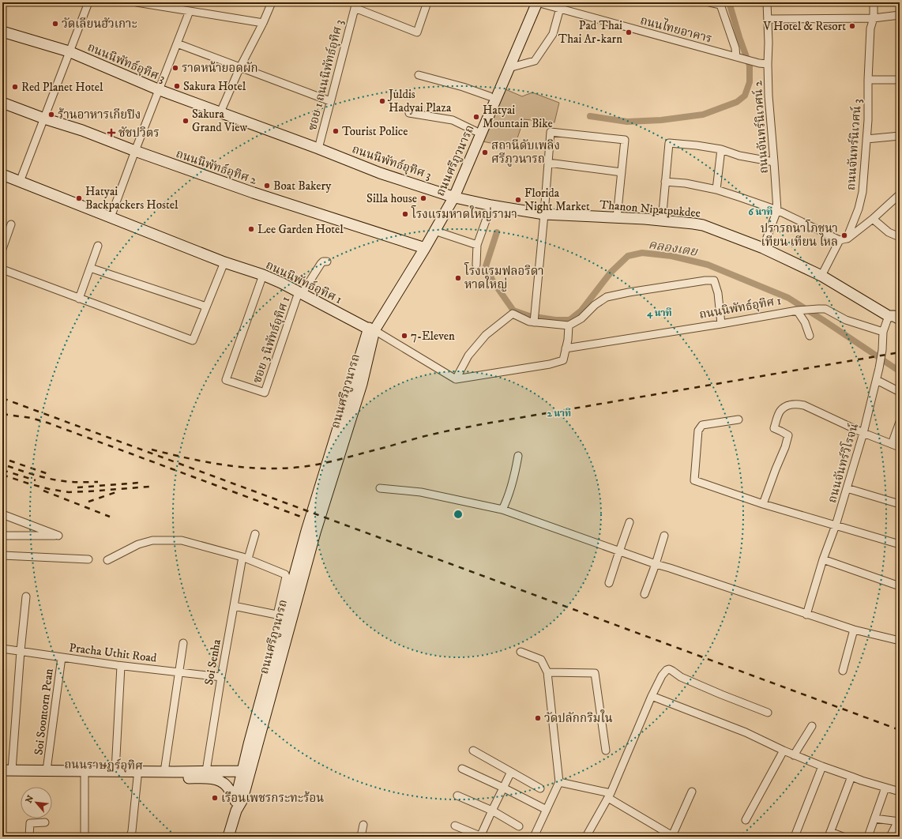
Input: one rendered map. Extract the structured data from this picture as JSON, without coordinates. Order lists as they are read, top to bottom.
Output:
{
  "streets": {
    "street": [
      "ถนนไทยอาคาร",
      "ถนนนิพัทธ์อุทิศ 3",
      "ซอย 1 ถนนนิพัทธ์อุทิศ 3",
      "ถนนจันทร์นิเวศน์ 2",
      "ถนนจันทร์นิเวศน์ 3",
      "ถนนศรีภูวนารถ",
      "ถนนนิพัทธ์อุทิศ 2",
      "Thanon Nipatpukdee",
      "ถนนนิพัทธ์อุทิศ 1",
      "ซอย 3 นิพัทธ์อุทิศ 1",
      "ถนนจันทร์วิโรจน์",
      "Pracha Uthit Road",
      "Soi Senha",
      "Soi Soontorn Pean",
      "ถนนราษฏร์อุทิศ"
    ]
  },
  "crossings": [
    ["ถนนไทยอาคาร", "ถนนจันทร์นิเวศน์ 2"],
    ["ถนนไทยอาคาร", "ถนนศรีภูวนารถ"],
    ["ถนนนิพัทธ์อุทิศ 3", "ซอย 1 ถนนนิพัทธ์อุทิศ 3"],
    ["ถนนนิพัทธ์อุทิศ 3", "ถนนศรีภูวนารถ"],
    ["ถนนนิพัทธ์อุทิศ 3", "Thanon Nipatpukdee"],
    ["ถนนจันทร์นิเวศน์ 2", "Thanon Nipatpukdee"],
    ["ถนนจันทร์นิเวศน์ 3", "Thanon Nipatpukdee"],
    ["ถนนศรีภูวนารถ", "ถนนนิพัทธ์อุทิศ 2"],
    ["ถนนศรีภูวนารถ", "Thanon Nipatpukdee"],
    ["ถนนศรีภูวนารถ", "ถนนนิพัทธ์อุทิศ 1"],
    ["Thanon Nipatpukdee", "ถนนจันทร์วิโรจน์"],
    ["ถนนนิพัทธ์อุทิศ 1", "ซอย 3 นิพัทธ์อุทิศ 1"],
    ["ถนนนิพัทธ์อุทิศ 1", "ถนนจันทร์วิโรจน์"],
    ["Pracha Uthit Road", "Soi Senha"],
    ["Pracha Uthit Road", "Soi Soontorn Pean"],
    ["Soi Senha", "ถนนราษฏร์อุทิศ"]
  ],
  "water": ["คลองเตย"],
  "places": {
    "other": [
      "วัดเลียนฮัวเกาะ",
      "V Hotel & Resort",
      "Pad Thai Thai Ar-karn",
      "ราดหน้ายอดผัก",
      "Sakura Hotel",
      "Red Planet Hotel",
      "Juldis Hadyai Plaza",
      "ร้านอาหารเกียปิง",
      "Hatyai Mountain Bike",
      "Sakura Grand View",
      "Tourist Police",
      "สถานีดับเพลิง ศรีภูวนารถ",
      "Boat Bakery",
      "Hatyai Backpackers Hostel",
      "Silla house",
      "Florida Night Market",
      "โรงแรมหาดใหญ่รามา",
      "Lee Garden Hotel",
      "ปรารถนาโภชนา เทียน เทียน ไหล",
      "โรงแรมฟลอริดา หาดใหญ่",
      "7-Eleven",
      "วัดปลักกริมใน",
      "เรือนเพชรกระทะร้อน"
    ],
    "health": ["ชัชปวิตร"]
  },
  "north": "top left",
  "rings": ["6 นาที", "4 นาที", "2 นาที"]
}
